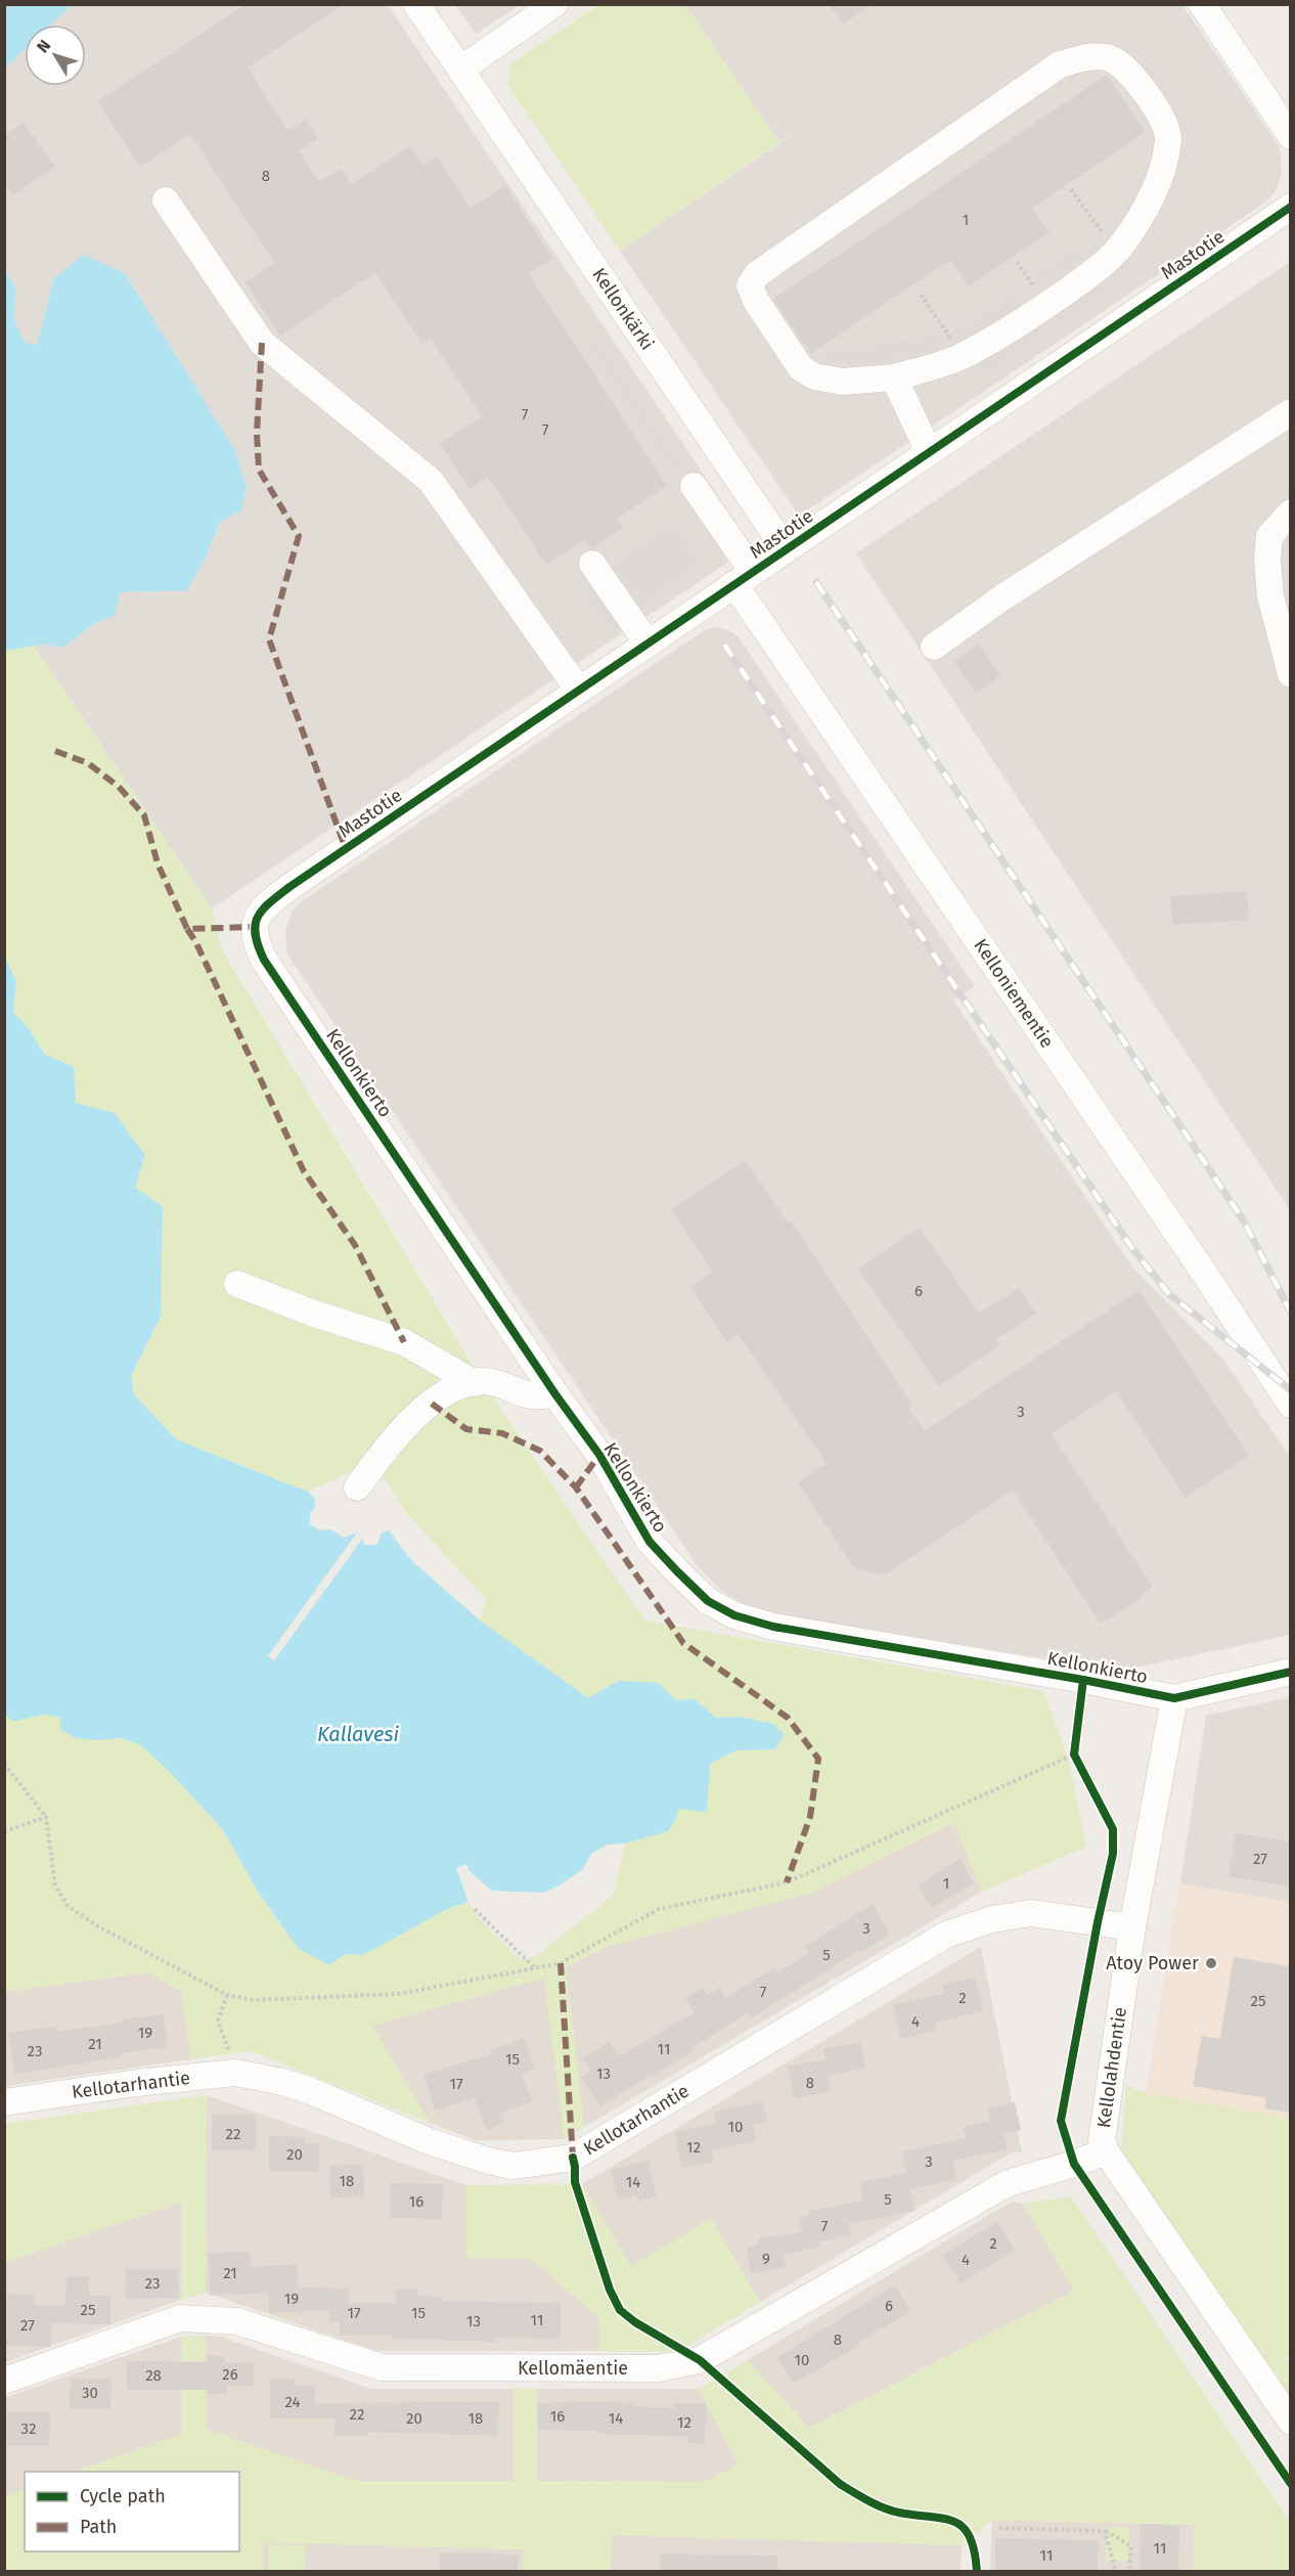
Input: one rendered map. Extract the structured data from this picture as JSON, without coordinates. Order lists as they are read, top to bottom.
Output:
{
  "streets": {
    "street": [
      "Mastotie",
      "Kellonkärki",
      "Kelloniementie",
      "Kellonkierto",
      "Kellolahdentie",
      "Kellotarhantie",
      "Kellomäentie"
    ]
  },
  "crossings": [
    ["Mastotie", "Kellonkärki"],
    ["Mastotie", "Kelloniementie"],
    ["Mastotie", "Kellonkierto"],
    ["Kellonkierto", "Kellolahdentie"],
    ["Kellolahdentie", "Kellotarhantie"],
    ["Kellolahdentie", "Kellomäentie"]
  ],
  "water": ["Kallavesi"],
  "places": ["Atoy Power"],
  "house_numbers": [
    "8",
    "1",
    "7",
    "7",
    "6",
    "3",
    "27",
    "1",
    "3",
    "5",
    "7",
    "2",
    "25",
    "4",
    "19",
    "21",
    "11",
    "23",
    "15",
    "13",
    "8",
    "17",
    "10",
    "22",
    "12",
    "20",
    "3",
    "18",
    "14",
    "5",
    "16",
    "7",
    "2",
    "9",
    "4",
    "21",
    "23",
    "19",
    "6",
    "25",
    "17",
    "15",
    "11",
    "13",
    "27",
    "8",
    "10",
    "26",
    "28",
    "30",
    "24",
    "22",
    "16",
    "20",
    "18",
    "14",
    "12",
    "32",
    "11",
    "11"
  ],
  "legend": ["Cycle path", "Path"],
  "north": "top left"
}
